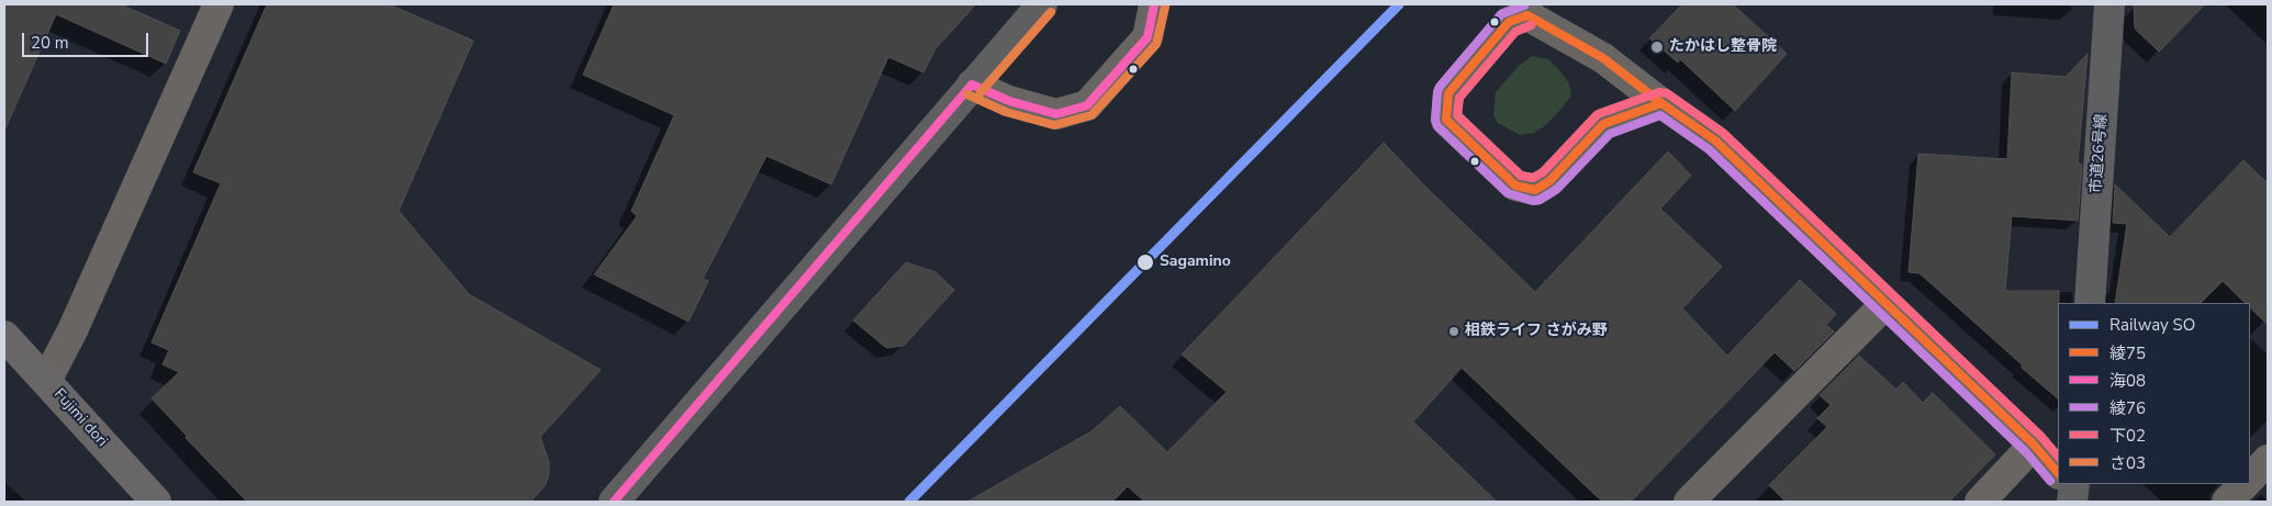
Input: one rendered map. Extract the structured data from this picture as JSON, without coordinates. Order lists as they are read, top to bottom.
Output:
{
  "streets": {
    "main road": ["Fujimi dori"],
    "street": ["市道26号線"]
  },
  "places": ["たかはし整骨院", "Sagamino", "相鉄ライフ さがみ野"],
  "lines": [
    "rail line SO",
    "transit line 海08",
    "transit line 綾76",
    "transit line さ03",
    "transit line 綾75",
    "transit line 下02"
  ],
  "legend": [
    "Railway SO",
    "綾75",
    "海08",
    "綾76",
    "下02",
    "さ03"
  ],
  "scale_bar": "20 m"
}
